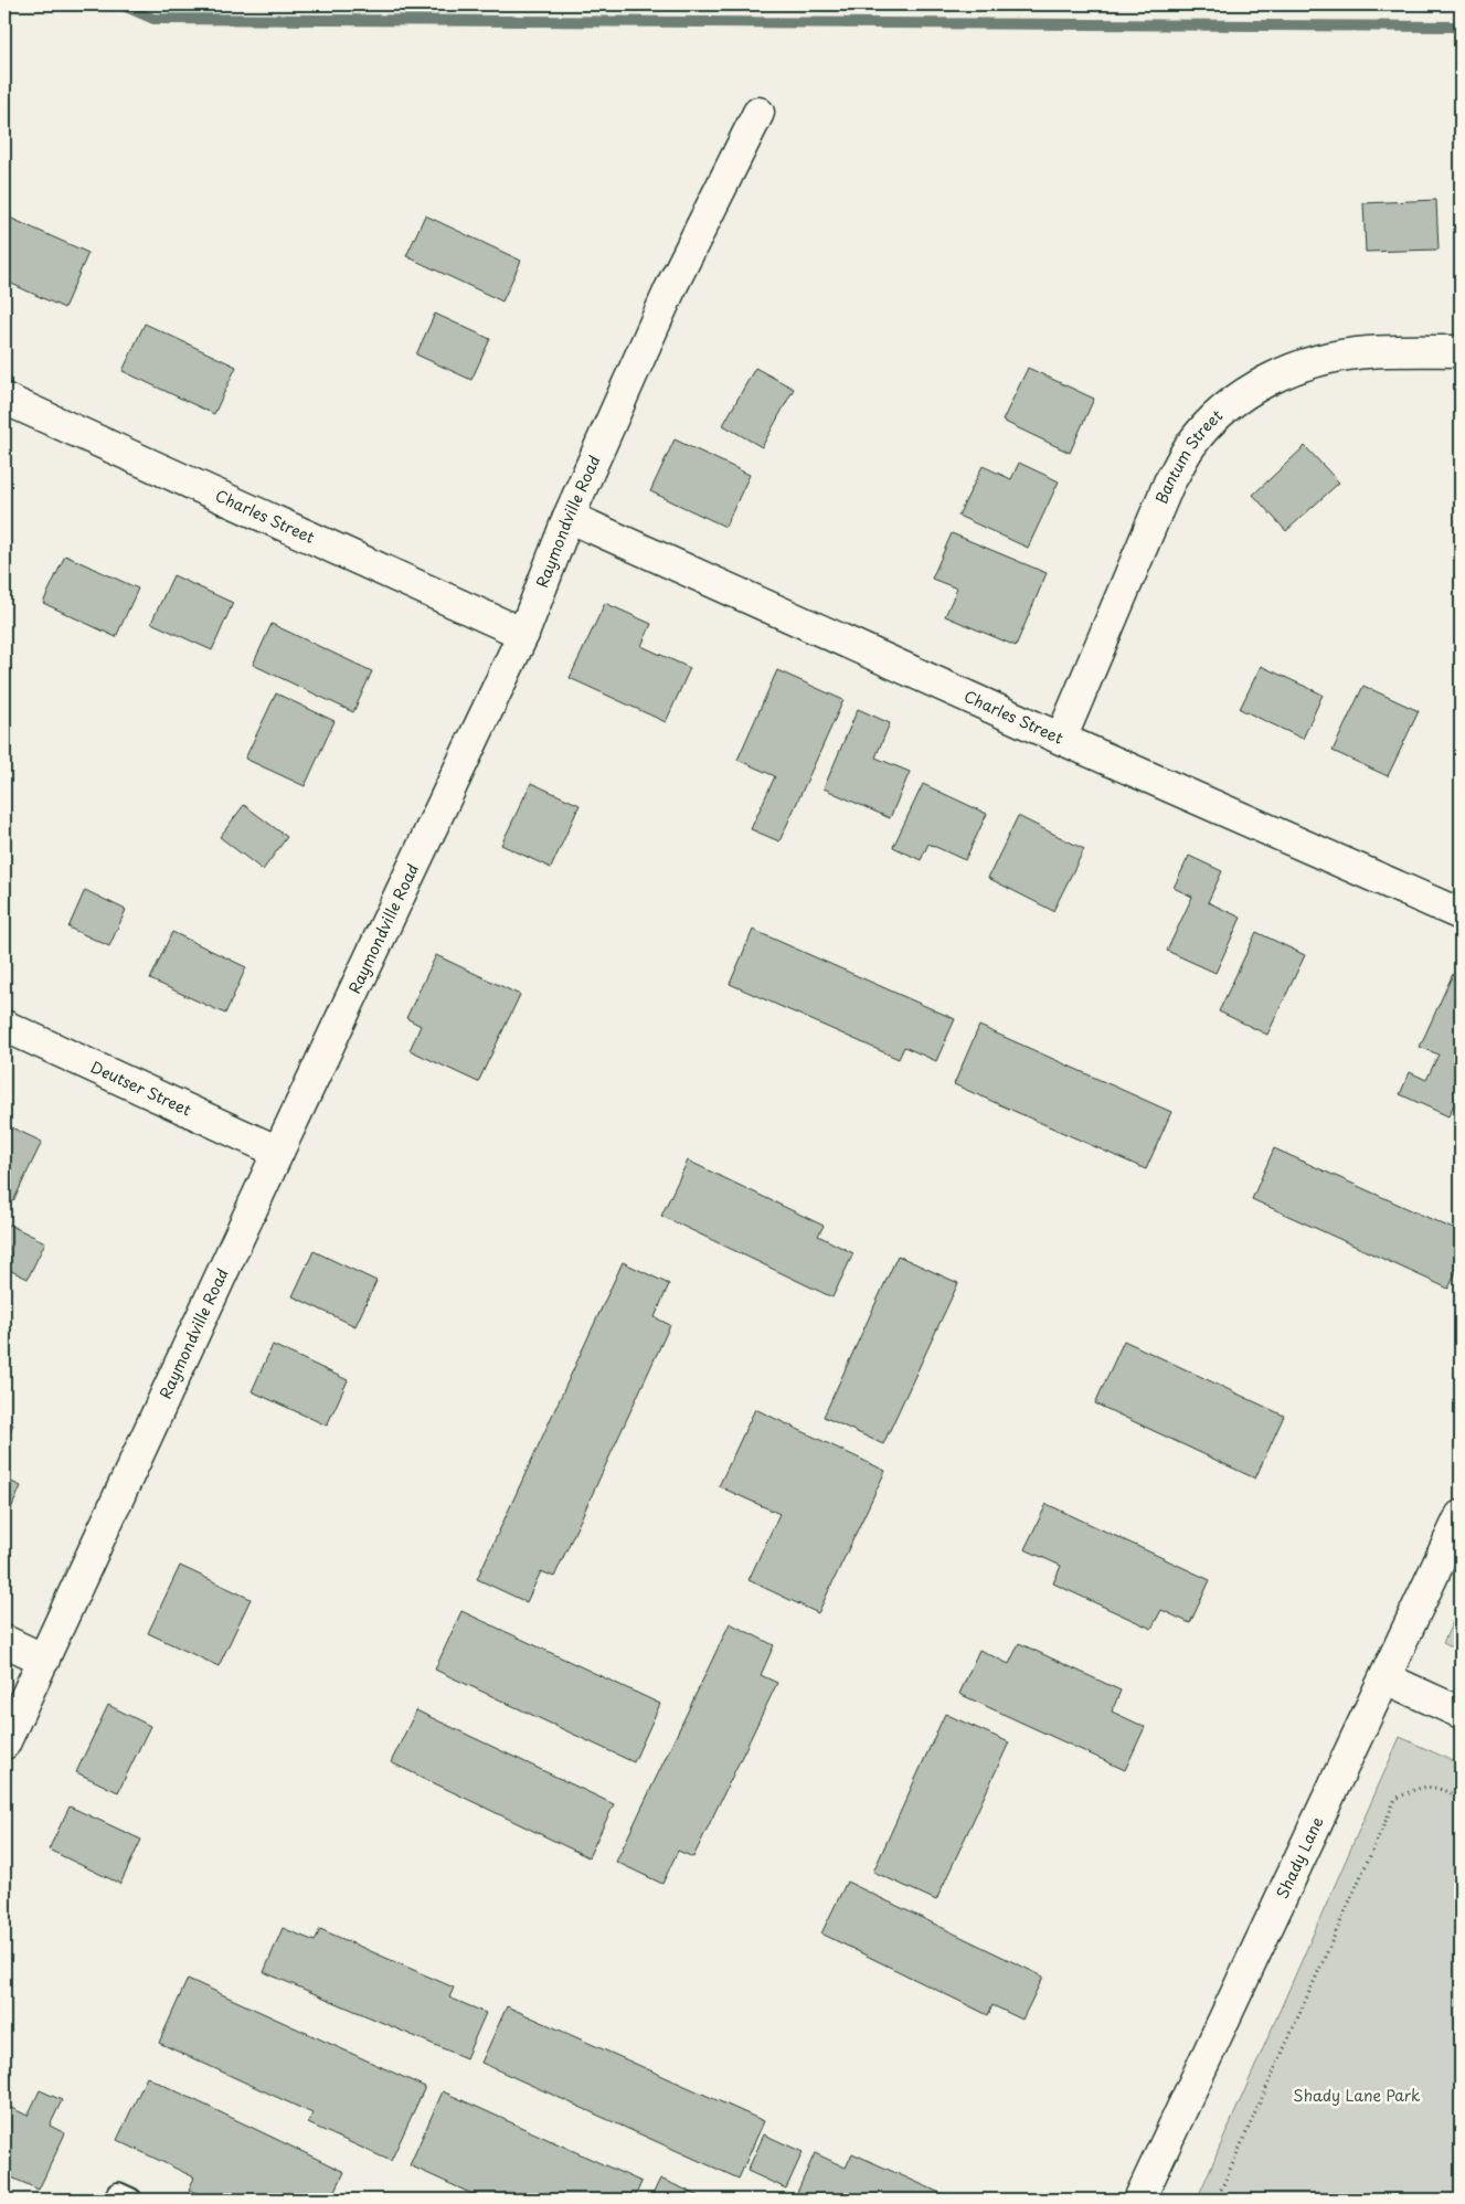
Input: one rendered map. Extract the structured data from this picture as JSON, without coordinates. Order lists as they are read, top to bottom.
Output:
{
  "streets": {
    "street": [
      "Bantum Street",
      "Charles Street",
      "Raymondville Road",
      "Deutser Street",
      "Shady Lane"
    ]
  },
  "crossings": [
    ["Bantum Street", "Charles Street"],
    ["Charles Street", "Raymondville Road"],
    ["Raymondville Road", "Deutser Street"]
  ],
  "parks": ["Shady Lane Park"]
}
